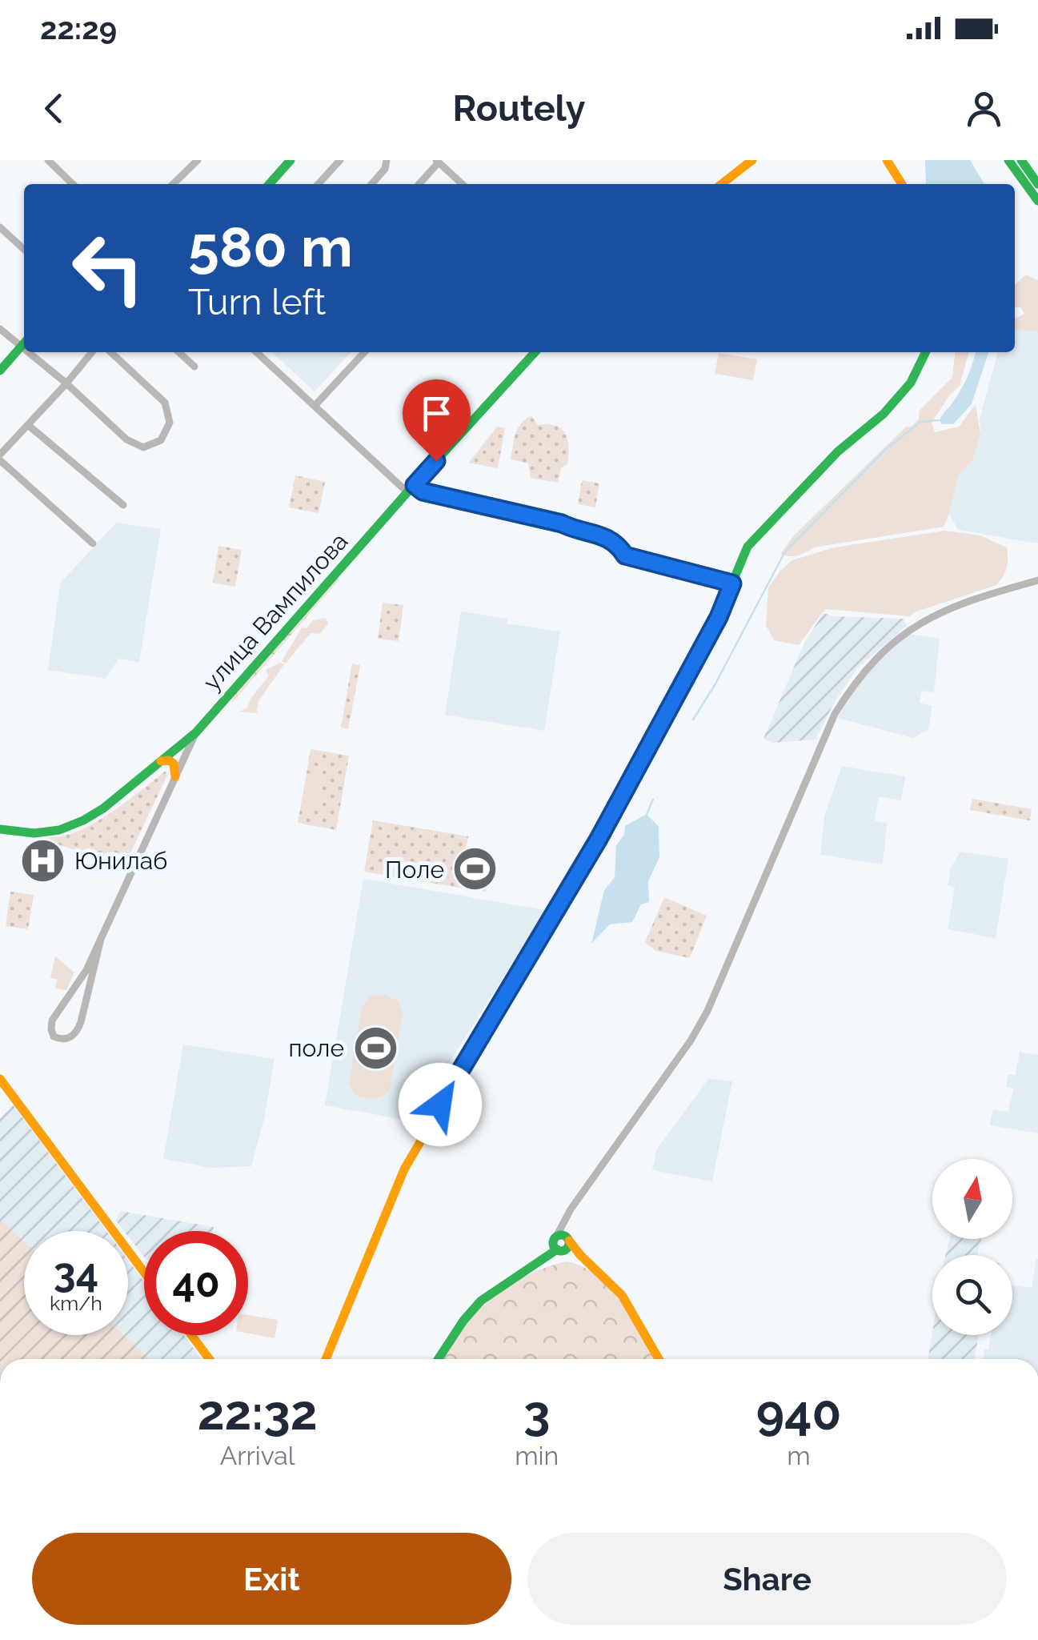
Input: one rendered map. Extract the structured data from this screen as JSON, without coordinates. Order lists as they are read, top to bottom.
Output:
{
  "streets": {
    "street": ["улица Вампилова"]
  },
  "places": {
    "hospital": ["Юнилаб"],
    "sports": ["Поле", "поле"]
  },
  "north": "top",
  "page": {
    "status": "22:29",
    "header": "Routely",
    "turn": ["580 m", "Turn left"],
    "speed": "34 km/h",
    "limit": "40",
    "eta": [
      "22:32",
      "Arrival",
      "3",
      "min",
      "940",
      "m"
    ],
    "buttons": ["Exit", "Share"]
  }
}
